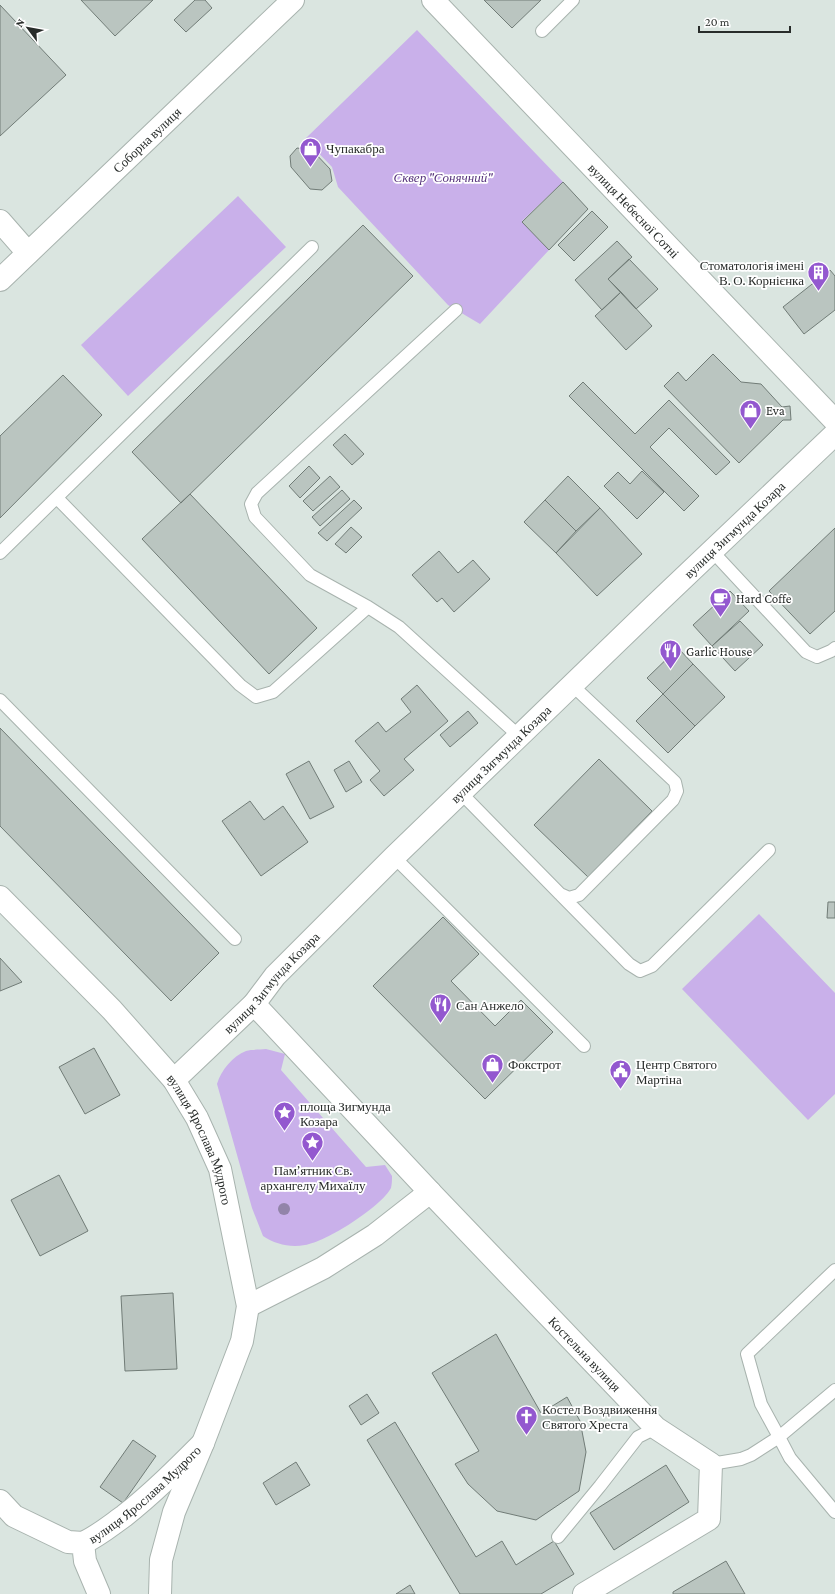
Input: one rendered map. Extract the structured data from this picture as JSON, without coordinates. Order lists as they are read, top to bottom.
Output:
{
  "streets": {
    "street": [
      "Соборна вулиця",
      "вулиця Небесної Сотні",
      "вулиця Зигмунда Козара",
      "вулиця Ярослава Мудрого",
      "Костельна вулиця"
    ]
  },
  "crossings": [
    ["вулиця Зигмунда Козара", "вулиця Ярослава Мудрого"]
  ],
  "parks": ["Сквер \"Сонячний\""],
  "places": {
    "shop": ["Чупакабра", "Eva", "Фокстрот"],
    "building": ["Стоматологія імені В. О. Корнієнка"],
    "cafe": ["Hard Coffe"],
    "restaurant": ["Garlic House", "Сан Анжело"],
    "public building": ["Центр Святого Мартіна"],
    "place": ["площа Зигмунда Козара", "Пам’ятник Св. архангелу Михаїлу"],
    "church": ["Костел Воздвиження Святого Хреста"]
  },
  "scale_bar": "20 m",
  "north": "top left"
}
